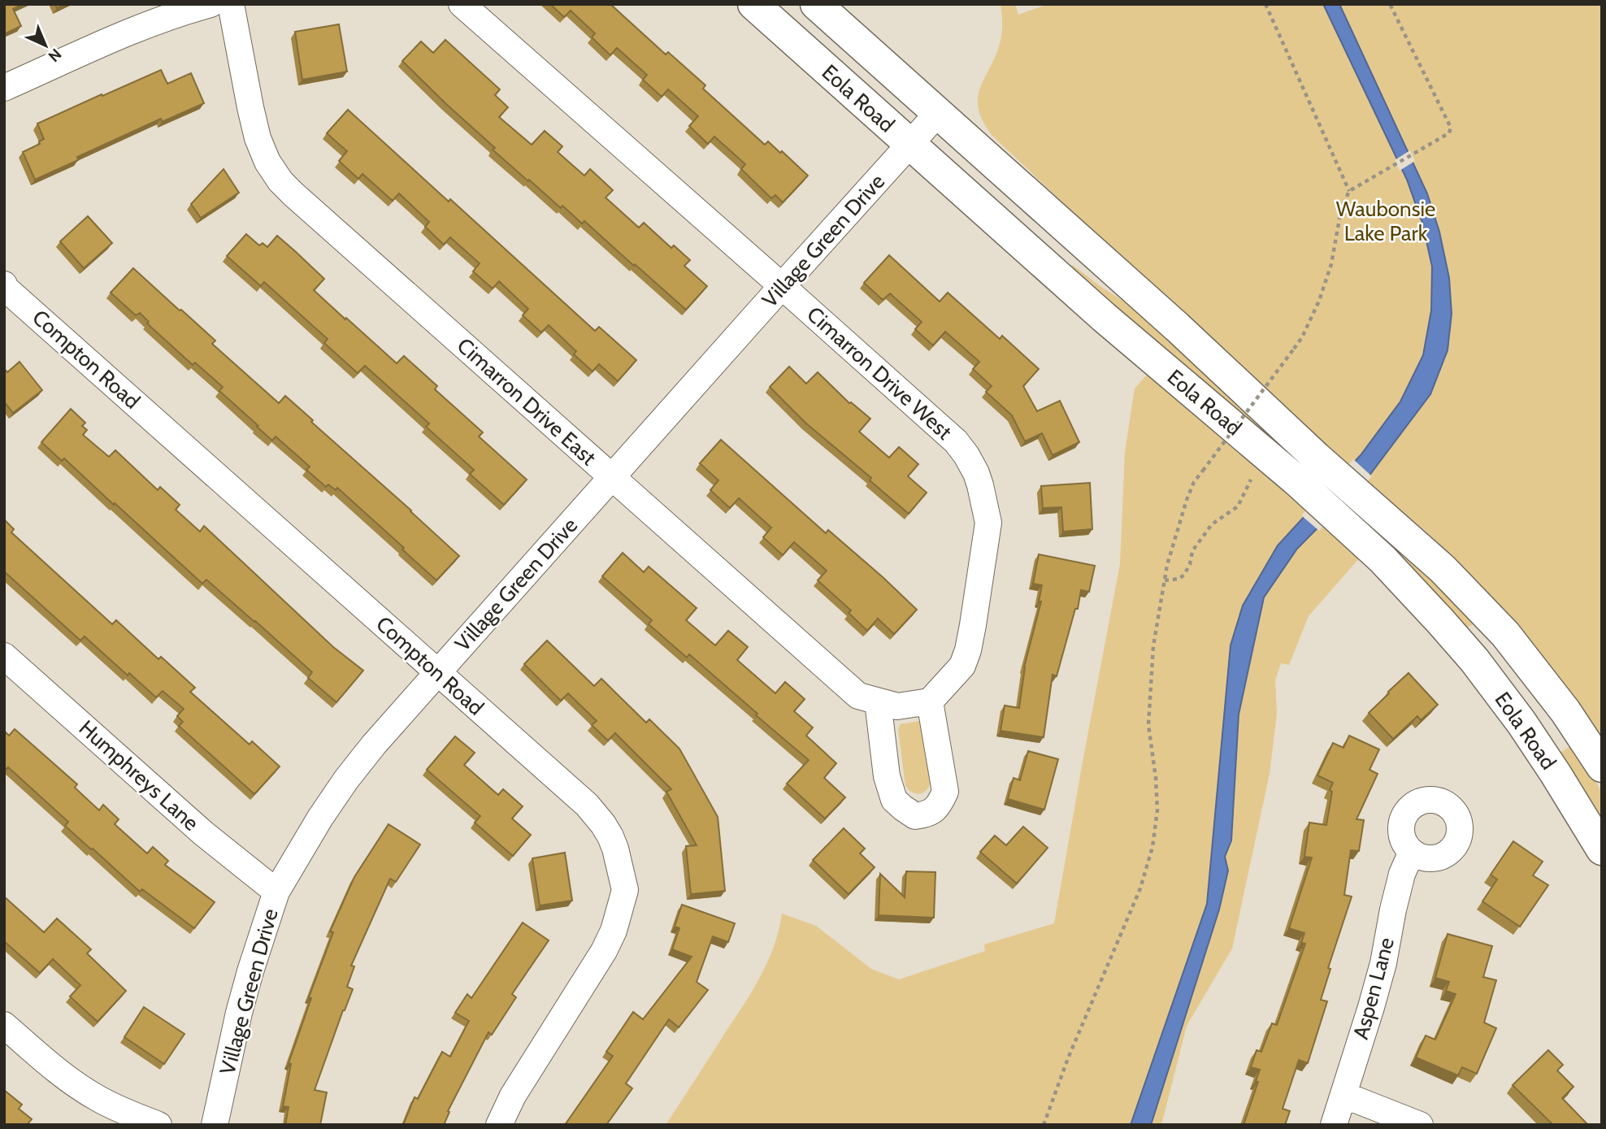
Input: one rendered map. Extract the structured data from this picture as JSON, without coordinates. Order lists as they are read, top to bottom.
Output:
{
  "streets": {
    "main road": ["Eola Road"],
    "street": [
      "Village Green Drive",
      "Compton Road",
      "Cimarron Drive West",
      "Cimarron Drive East",
      "Humphreys Lane",
      "Aspen Lane"
    ]
  },
  "crossings": [
    ["Eola Road", "Village Green Drive"],
    ["Village Green Drive", "Compton Road"],
    ["Village Green Drive", "Cimarron Drive West"],
    ["Village Green Drive", "Cimarron Drive East"],
    ["Village Green Drive", "Humphreys Lane"],
    ["Cimarron Drive West", "Cimarron Drive East"]
  ],
  "parks": ["Waubonsie Lake Park"],
  "north": "bottom right"
}
